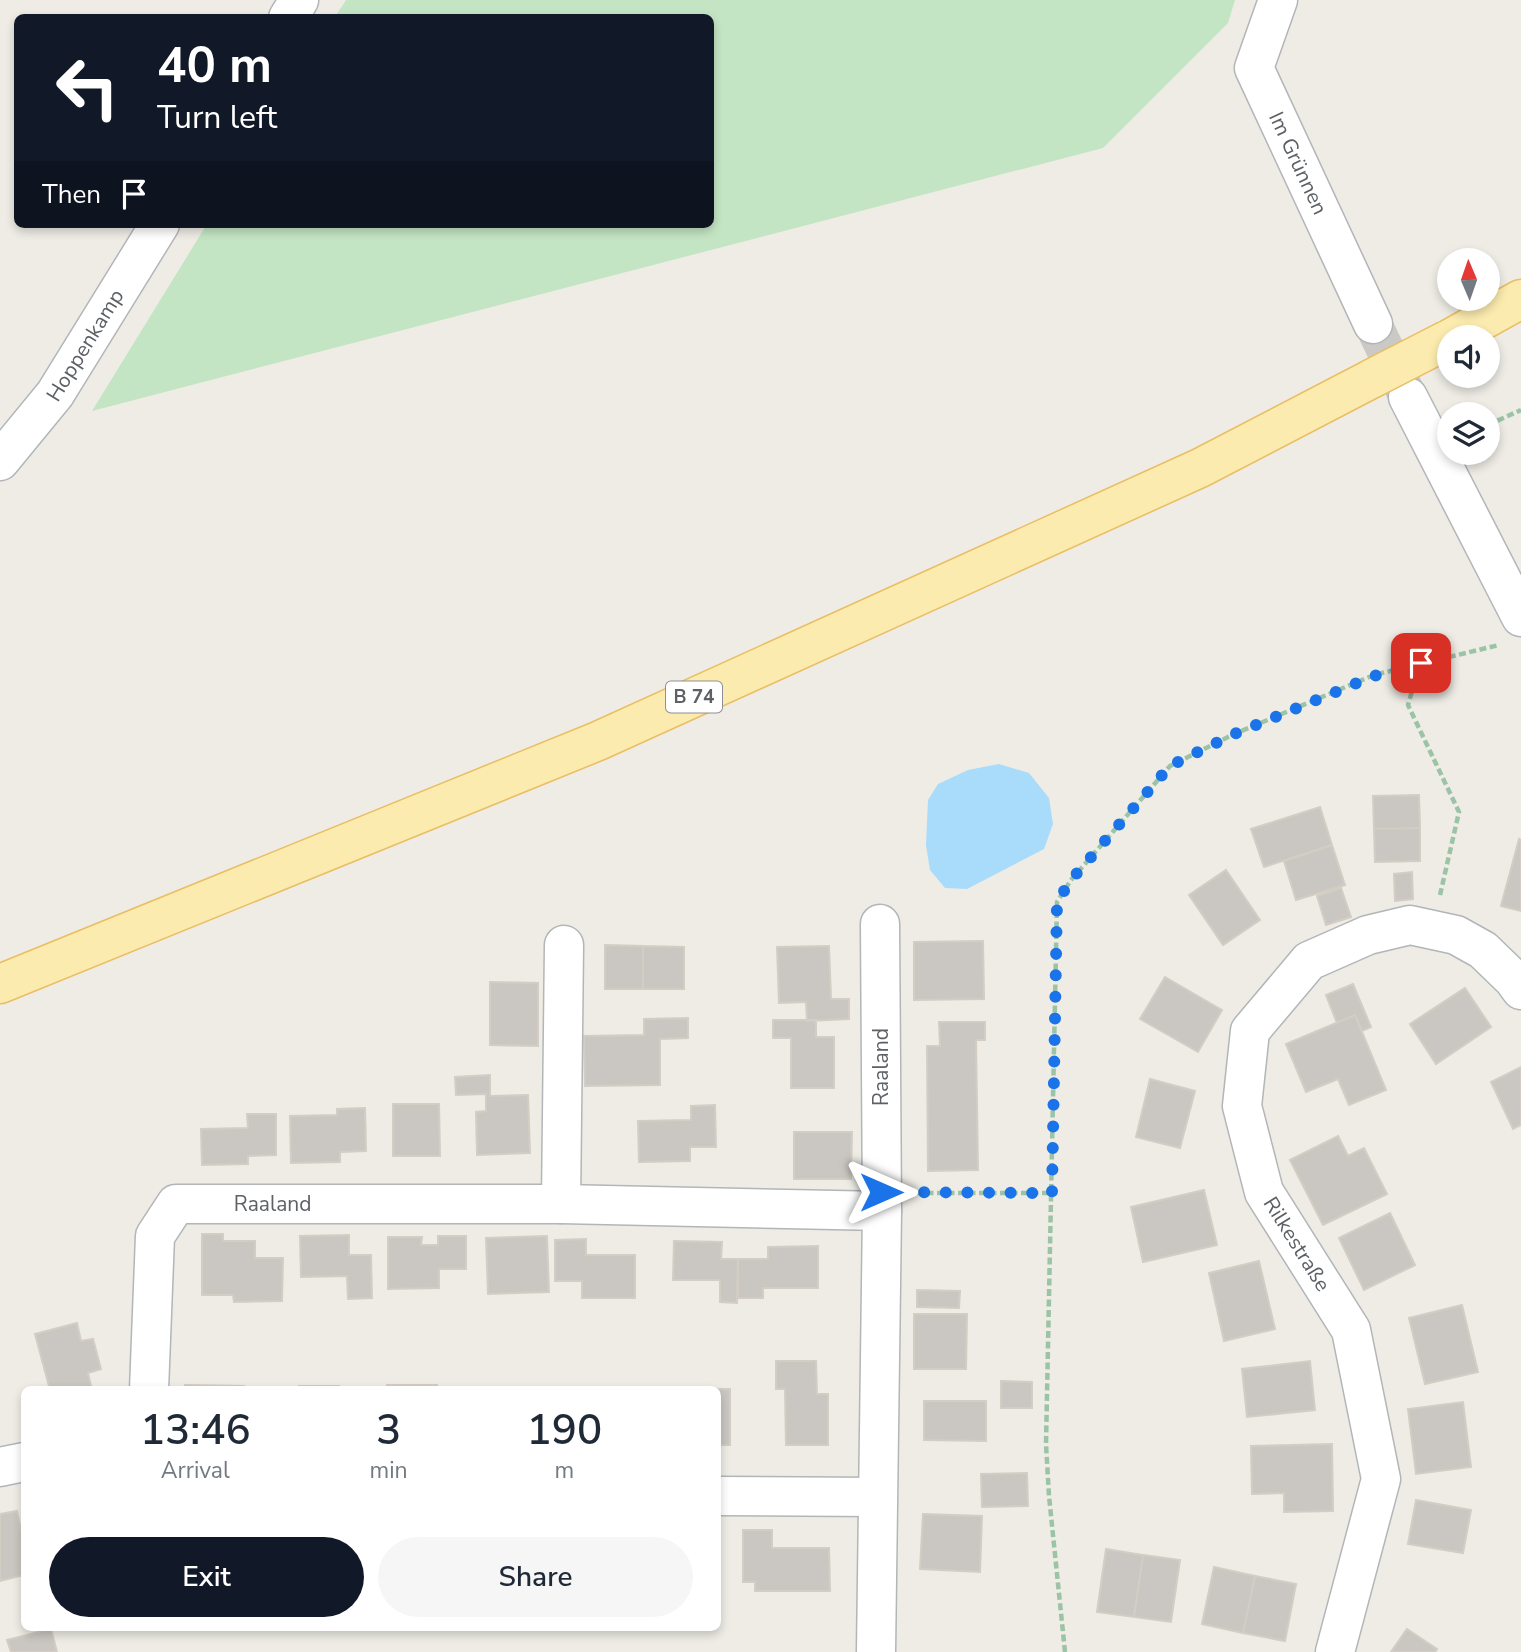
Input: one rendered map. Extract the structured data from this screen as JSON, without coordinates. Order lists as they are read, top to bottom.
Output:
{
  "streets": {
    "main road": ["B 74"],
    "street": [
      "Im Grünnen",
      "Hoppenkamp",
      "Raaland",
      "Rilkestraße"
    ]
  },
  "north": "top",
  "page": {
    "turn": ["40 m", "Turn left"],
    "then": "Then",
    "eta": [
      "13:46",
      "Arrival",
      "3",
      "min",
      "190",
      "m"
    ],
    "buttons": ["Exit", "Share"]
  }
}
